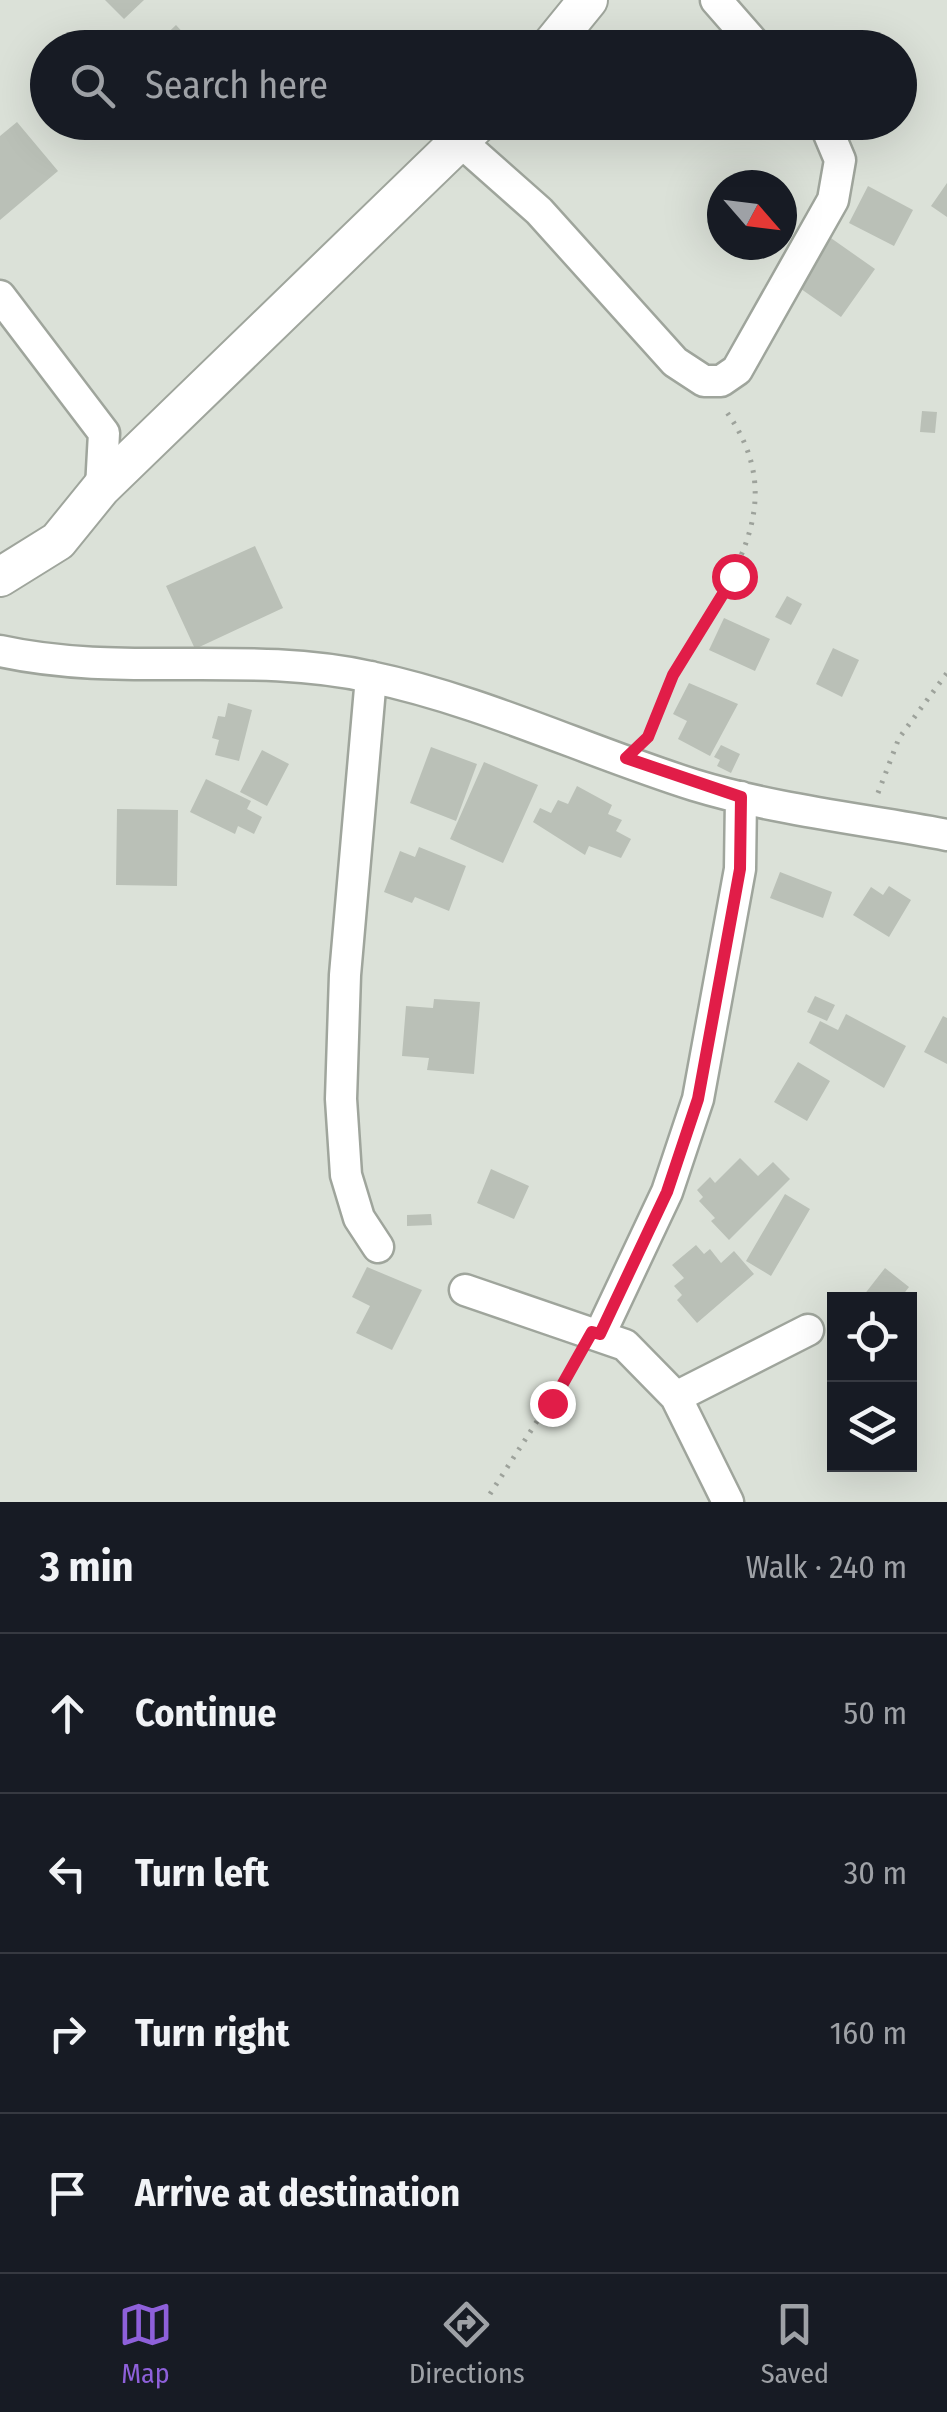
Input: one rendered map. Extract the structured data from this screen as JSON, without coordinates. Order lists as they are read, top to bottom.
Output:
{
  "north": "bottom right",
  "page": {
    "search": "Search here",
    "heading": ["3 min", "Walk · 240 m"],
    "list": [
      ["Continue", "50 m"],
      ["Turn left", "30 m"],
      ["Turn right", "160 m"],
      "Arrive at destination"
    ],
    "nav": ["Map", "Directions", "Saved"]
  }
}
